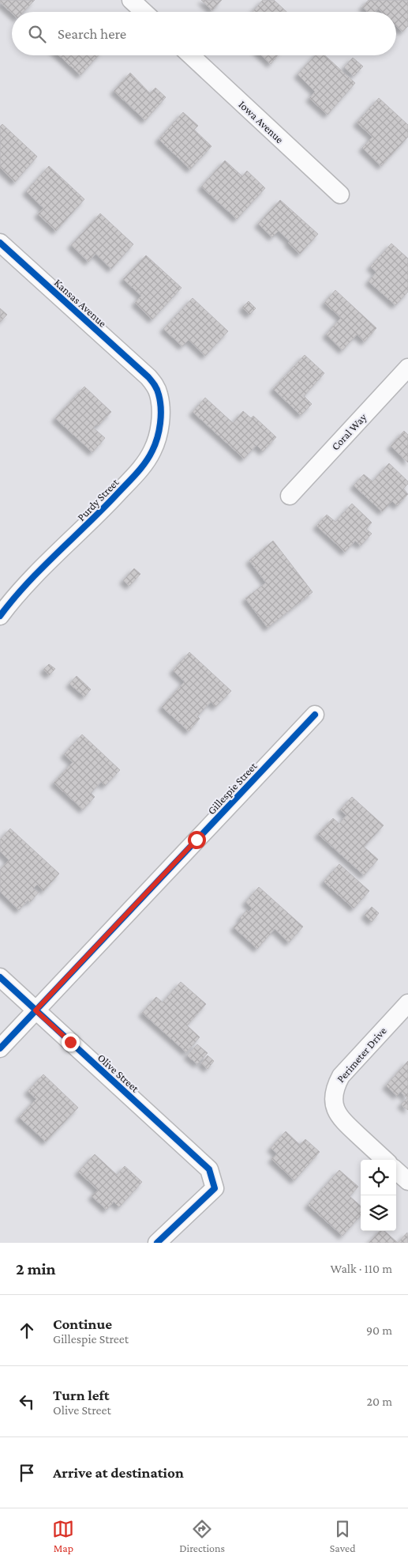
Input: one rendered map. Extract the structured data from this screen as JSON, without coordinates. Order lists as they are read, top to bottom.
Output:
{
  "streets": {
    "street": [
      "Iowa Avenue",
      "Kansas Avenue",
      "Coral Way",
      "Purdy Street",
      "Gillespie Street",
      "Perimeter Drive",
      "Olive Street"
    ]
  },
  "crossings": [
    ["Kansas Avenue", "Purdy Street"],
    ["Gillespie Street", "Olive Street"]
  ],
  "page": {
    "search": "Search here",
    "heading": ["2 min", "Walk · 110 m"],
    "list": [
      ["Continue", "Gillespie Street", "90 m"],
      ["Turn left", "Olive Street", "20 m"],
      "Arrive at destination"
    ],
    "nav": ["Map", "Directions", "Saved"]
  }
}
